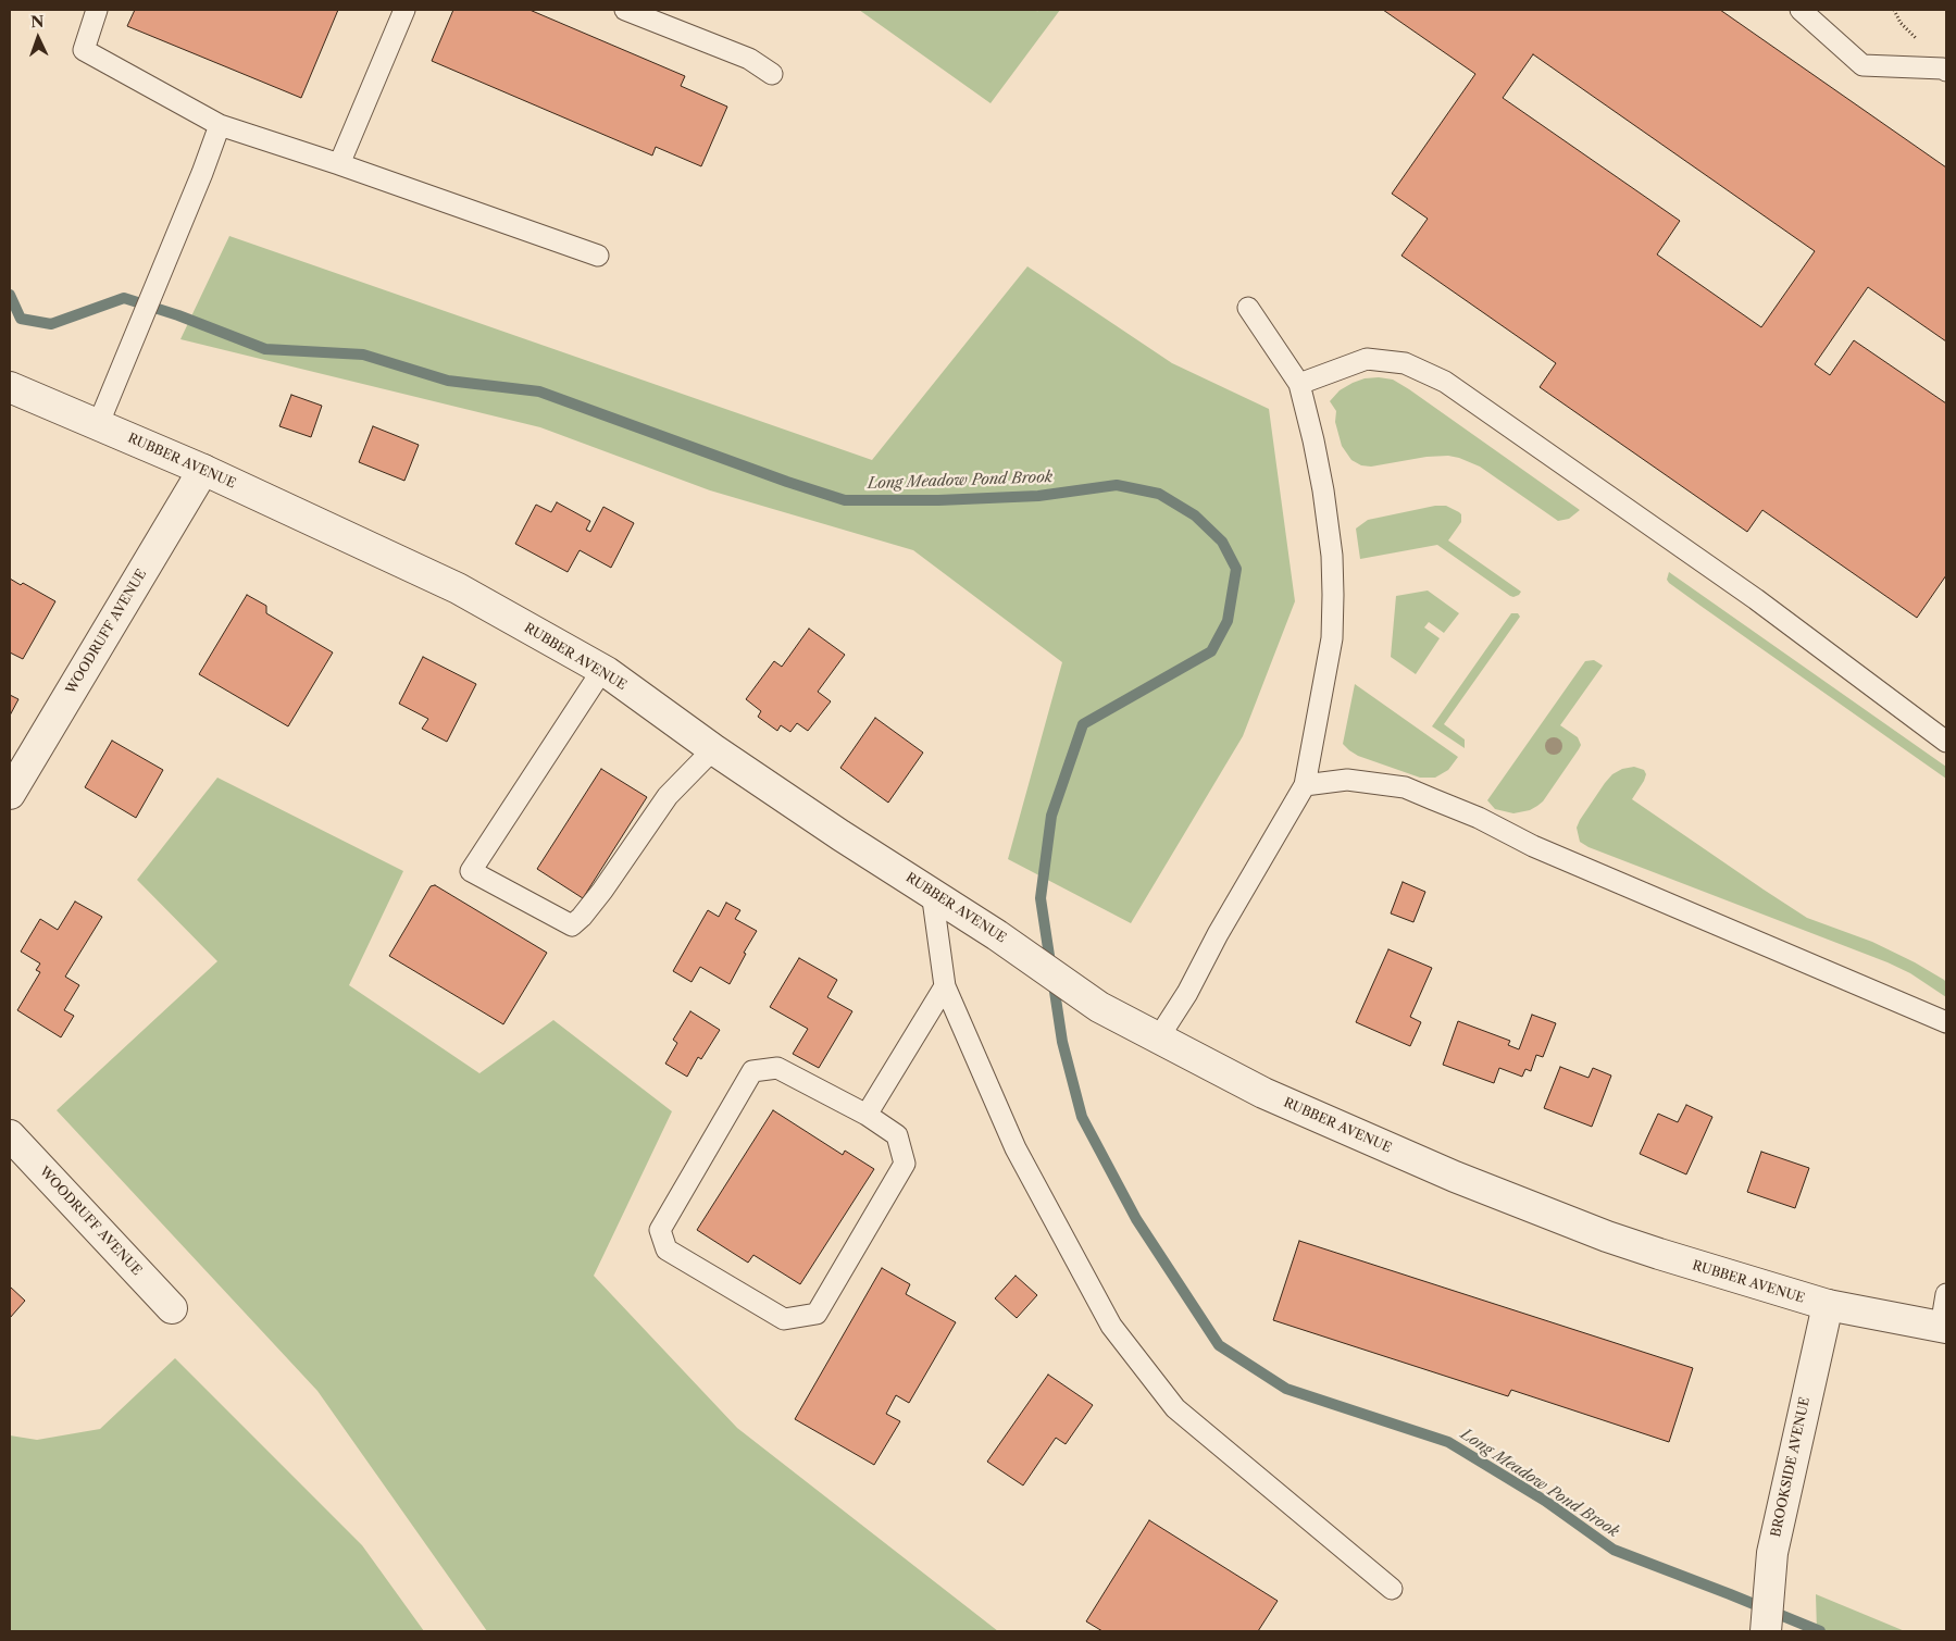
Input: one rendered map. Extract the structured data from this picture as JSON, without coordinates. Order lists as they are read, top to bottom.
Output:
{
  "streets": {
    "street": ["RUBBER AVENUE", "WOODRUFF AVENUE", "BROOKSIDE AVENUE"]
  },
  "crossings": [
    ["RUBBER AVENUE", "WOODRUFF AVENUE"],
    ["RUBBER AVENUE", "BROOKSIDE AVENUE"]
  ],
  "water": ["Long Meadow Pond Brook"],
  "north": "top"
}
